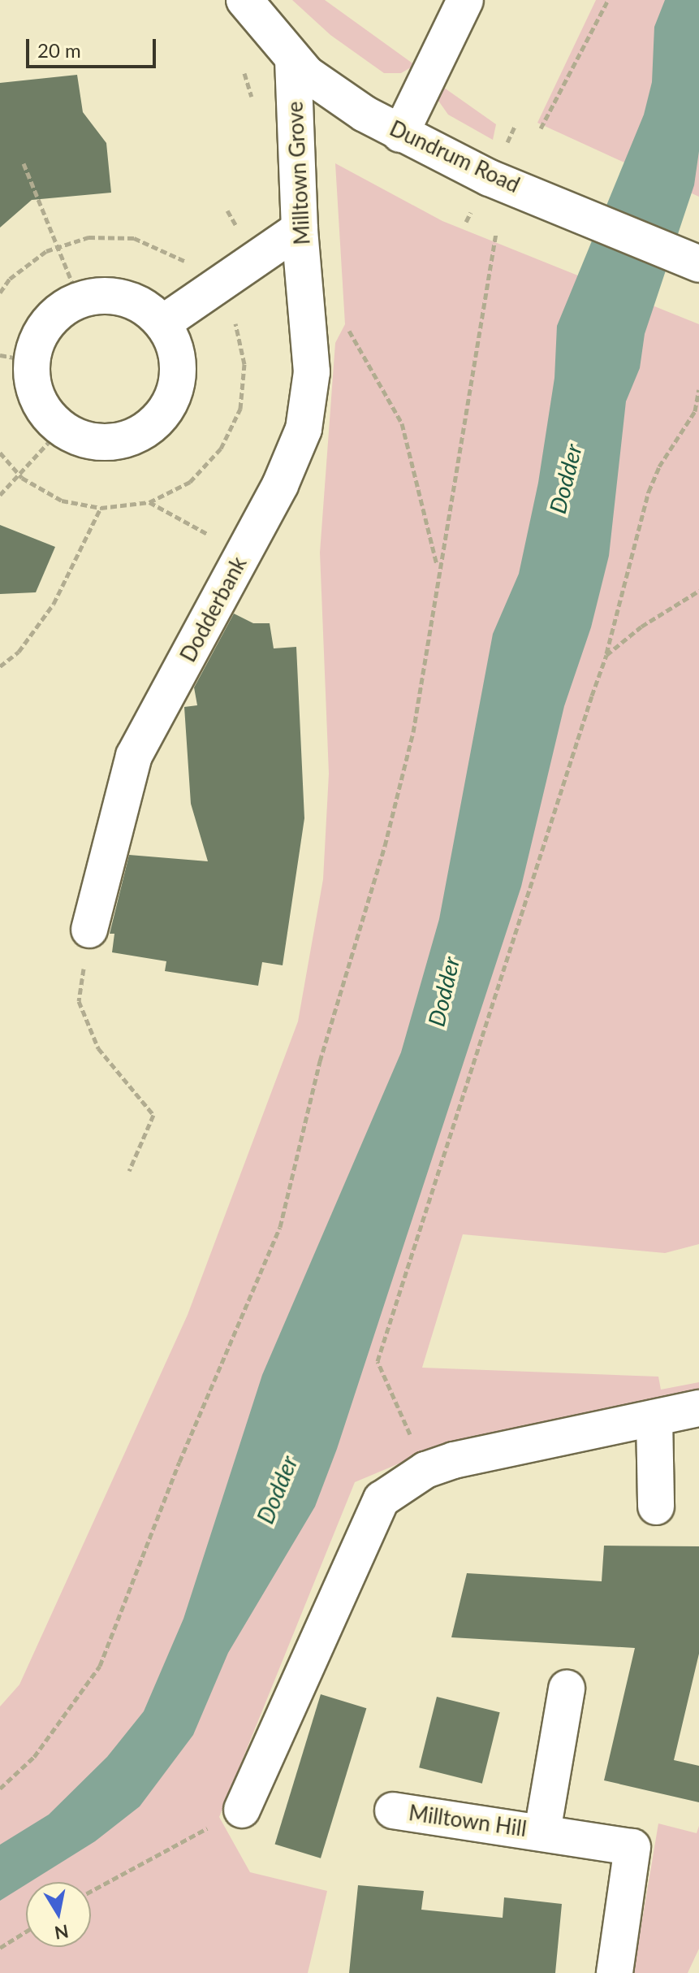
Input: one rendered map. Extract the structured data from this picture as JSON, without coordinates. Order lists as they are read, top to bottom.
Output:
{
  "streets": {
    "street": [
      "Dundrum Road",
      "Milltown Grove",
      "Dodderbank",
      "Milltown Hill"
    ]
  },
  "crossings": [
    ["Dundrum Road", "Milltown Grove"],
    ["Milltown Grove", "Dodderbank"]
  ],
  "water": ["Dodder"],
  "scale_bar": "20 m",
  "north": "bottom"
}
